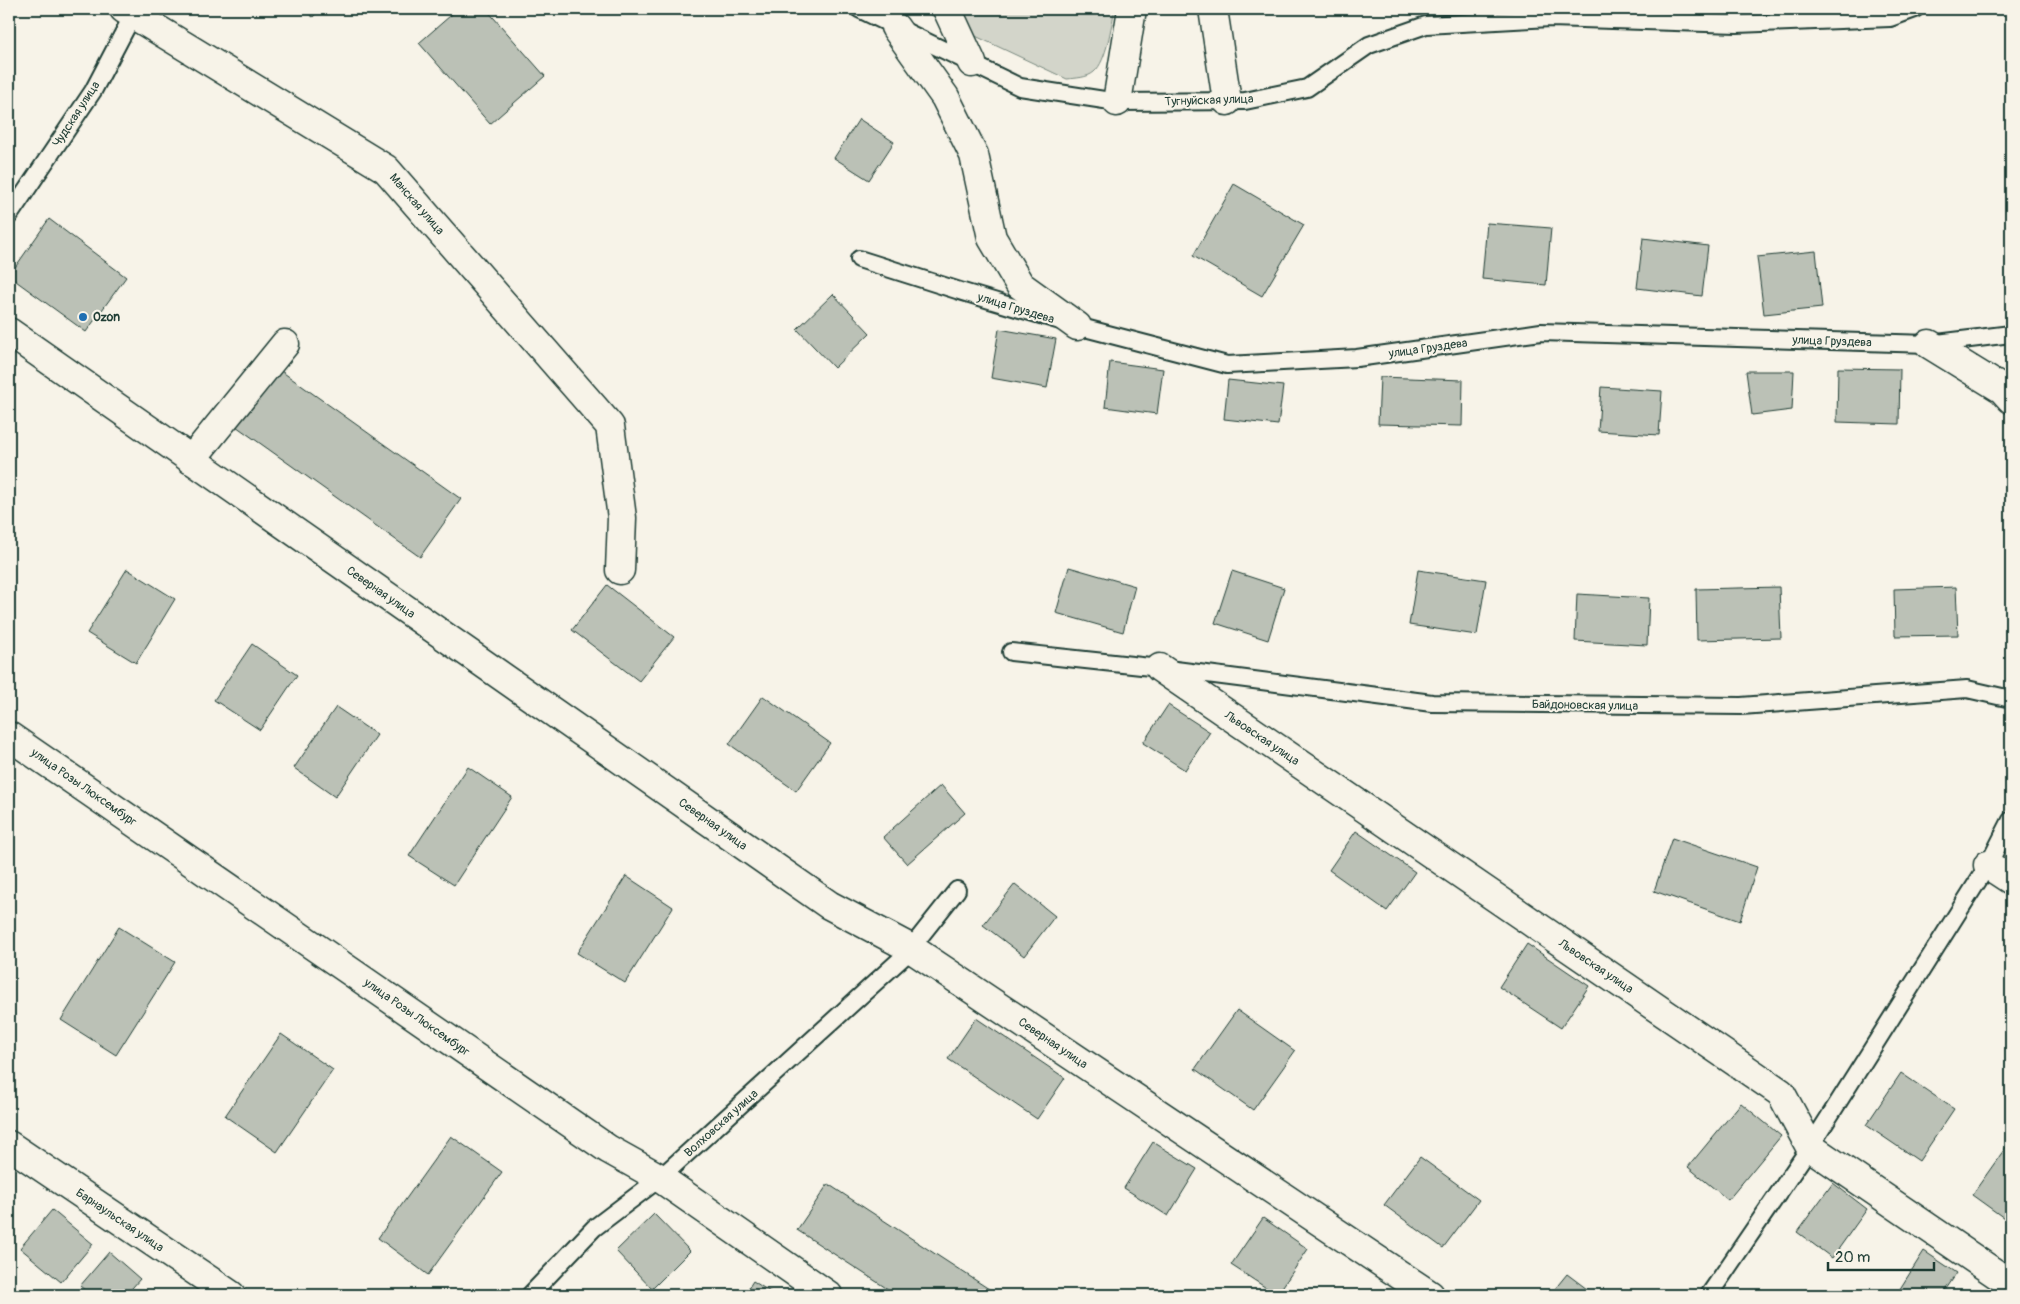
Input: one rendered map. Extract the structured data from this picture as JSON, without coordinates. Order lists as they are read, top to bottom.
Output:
{
  "streets": {
    "street": [
      "Манская улица",
      "Северная улица",
      "Львовская улица",
      "улица Розы Люксембург",
      "Барнаульская улица"
    ],
    "lane": [
      "Тугнуйская улица",
      "Чудская улица",
      "улица Груздева",
      "Байдоновская улица",
      "Волховская улица"
    ]
  },
  "crossings": [
    ["Чудская улица", "Манская улица"],
    ["Северная улица", "Волховская улица"],
    ["Байдоновская улица", "Львовская улица"],
    ["улица Розы Люксембург", "Волховская улица"]
  ],
  "places": ["Ozon"],
  "scale_bar": "20 m"
}
